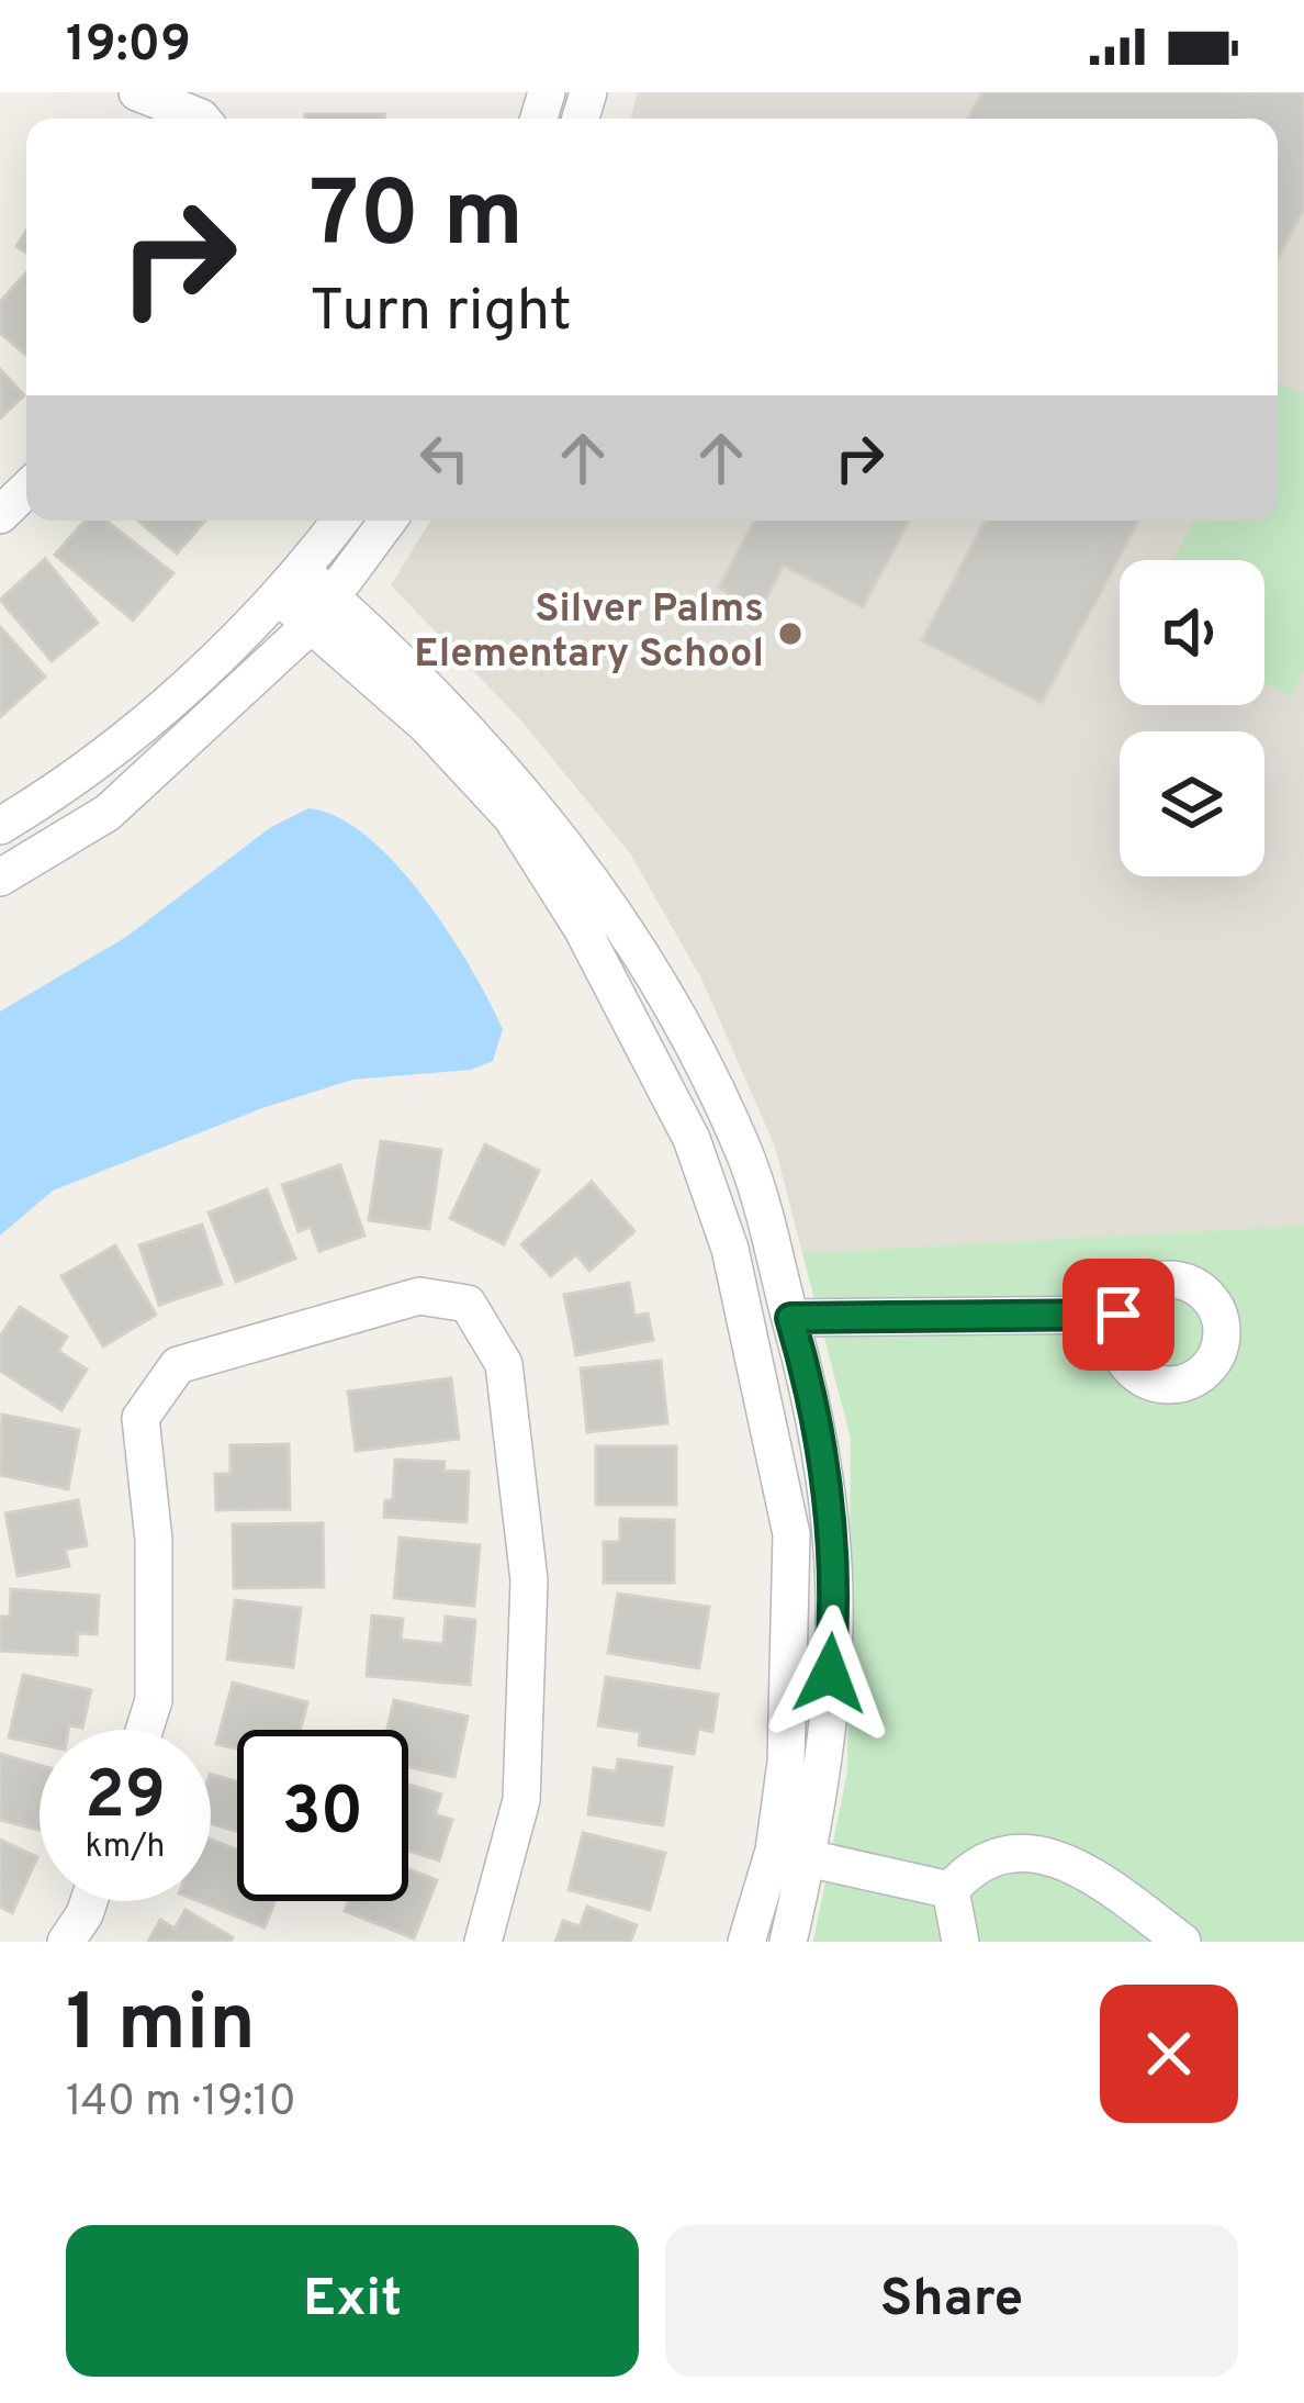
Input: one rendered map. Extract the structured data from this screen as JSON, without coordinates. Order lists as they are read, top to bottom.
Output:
{
  "places": ["Silver Palms Elementary School"],
  "page": {
    "status": "19:09",
    "turn": ["70 m", "Turn right"],
    "speed": "29 km/h",
    "limit": "30",
    "heading": ["1 min", "140 m · 19:10"],
    "buttons": ["Exit", "Share"]
  }
}
